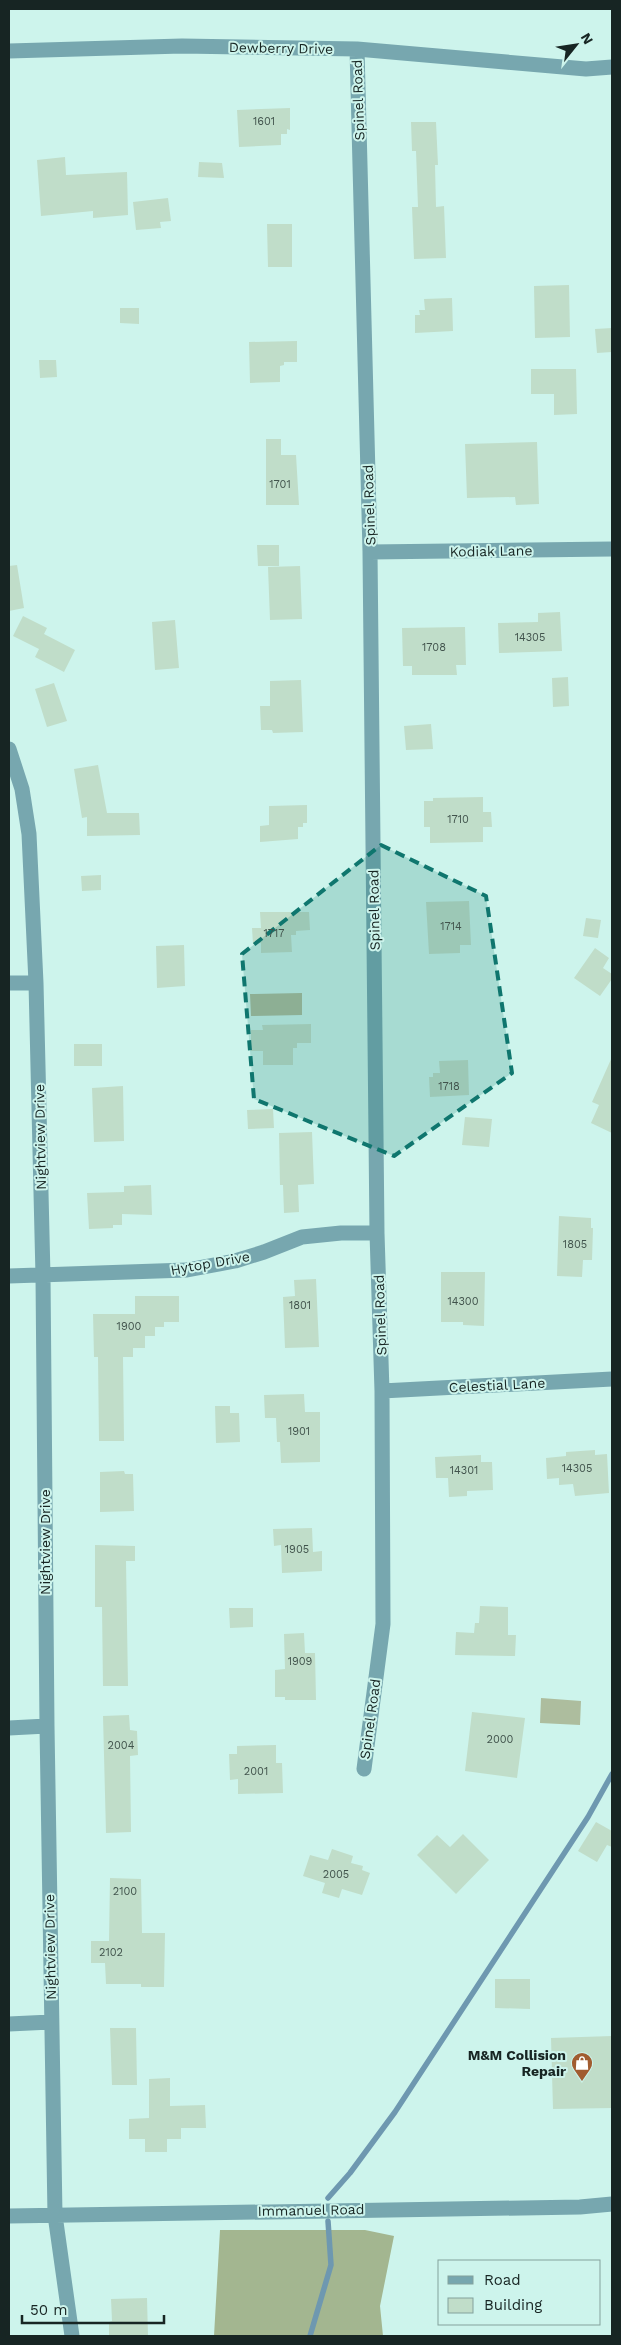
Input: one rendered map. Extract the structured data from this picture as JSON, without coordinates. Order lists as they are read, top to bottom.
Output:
{
  "streets": {
    "street": [
      "Dewberry Drive",
      "Spinel Road",
      "Kodiak Lane",
      "Nightview Drive",
      "Hytop Drive",
      "Celestial Lane",
      "Immanuel Road"
    ]
  },
  "crossings": [
    ["Dewberry Drive", "Spinel Road"],
    ["Spinel Road", "Kodiak Lane"],
    ["Spinel Road", "Hytop Drive"],
    ["Spinel Road", "Celestial Lane"],
    ["Nightview Drive", "Hytop Drive"],
    ["Nightview Drive", "Immanuel Road"]
  ],
  "places": {
    "shop": ["M&M Collision Repair"]
  },
  "house_numbers": [
    "1601",
    "1701",
    "14305",
    "1708",
    "1710",
    "1714",
    "1717",
    "1718",
    "1805",
    "14300",
    "1801",
    "1900",
    "1901",
    "14305",
    "14301",
    "1905",
    "1909",
    "2000",
    "2004",
    "2001",
    "2005",
    "2100",
    "2102"
  ],
  "legend": ["Road", "Building"],
  "scale_bar": "50 m",
  "north": "top right"
}
